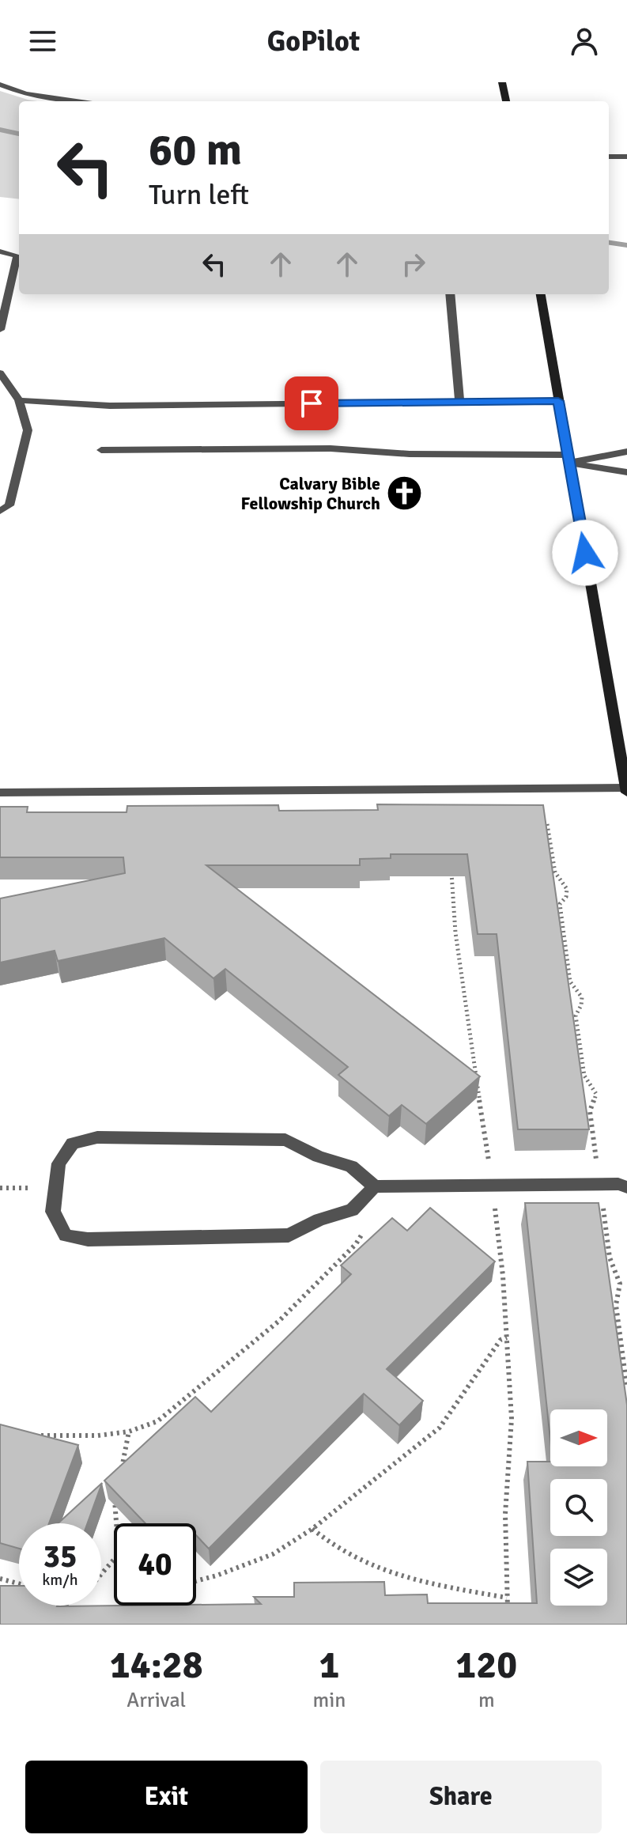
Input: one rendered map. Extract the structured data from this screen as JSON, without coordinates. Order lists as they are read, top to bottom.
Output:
{
  "places": {
    "church": ["Calvary Bible Fellowship Church"]
  },
  "north": "right",
  "page": {
    "header": "GoPilot",
    "turn": ["60 m", "Turn left"],
    "speed": "35 km/h",
    "limit": "40",
    "eta": [
      "14:28",
      "Arrival",
      "1",
      "min",
      "120",
      "m"
    ],
    "buttons": ["Exit", "Share"]
  }
}
